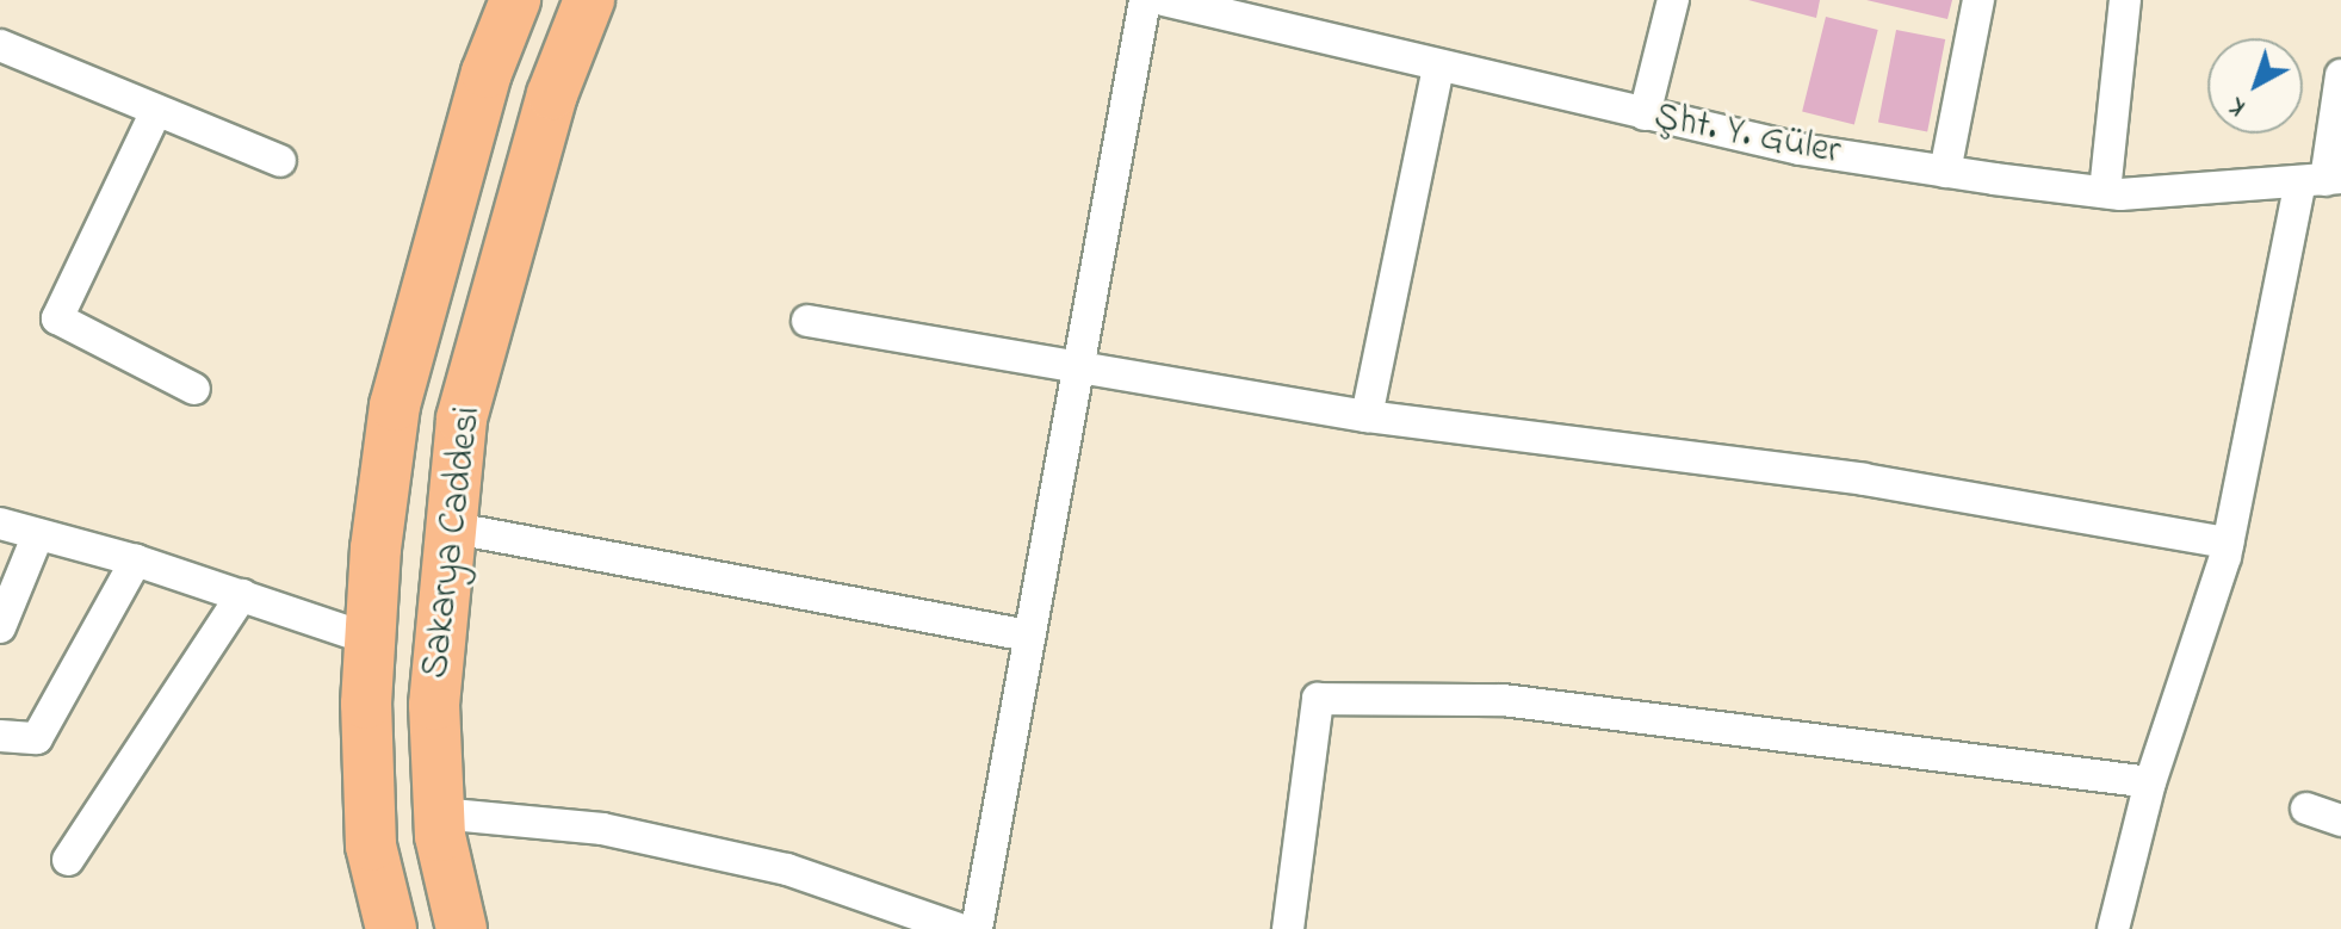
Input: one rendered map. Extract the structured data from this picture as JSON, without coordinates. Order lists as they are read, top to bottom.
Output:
{
  "streets": {
    "main road": ["Sakarya Caddesi"],
    "street": ["Şht. Y. Güler"]
  },
  "north": "bottom left"
}
